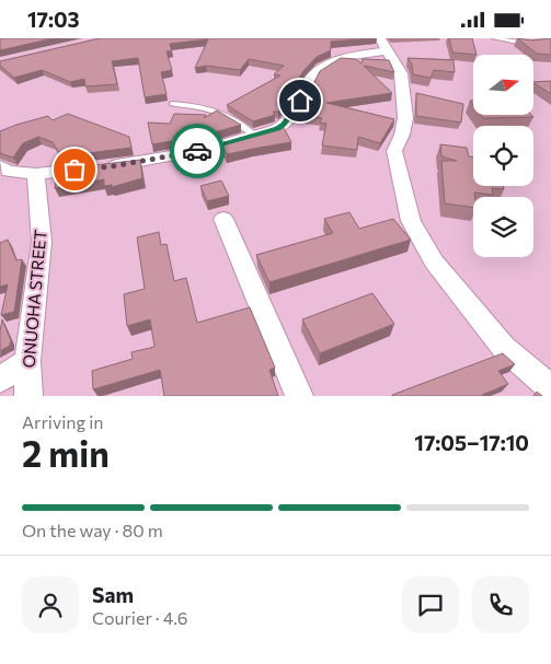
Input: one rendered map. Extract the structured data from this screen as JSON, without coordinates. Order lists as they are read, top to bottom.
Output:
{
  "streets": {
    "street": ["ONUOHA STREET"]
  },
  "north": "right",
  "page": {
    "status": "17:03",
    "heading": ["2 min", "Arriving in", "17:05–17:10"],
    "panel": ["Sam", "Courier · 4.6"],
    "bar": "On the way · 80 m"
  }
}
